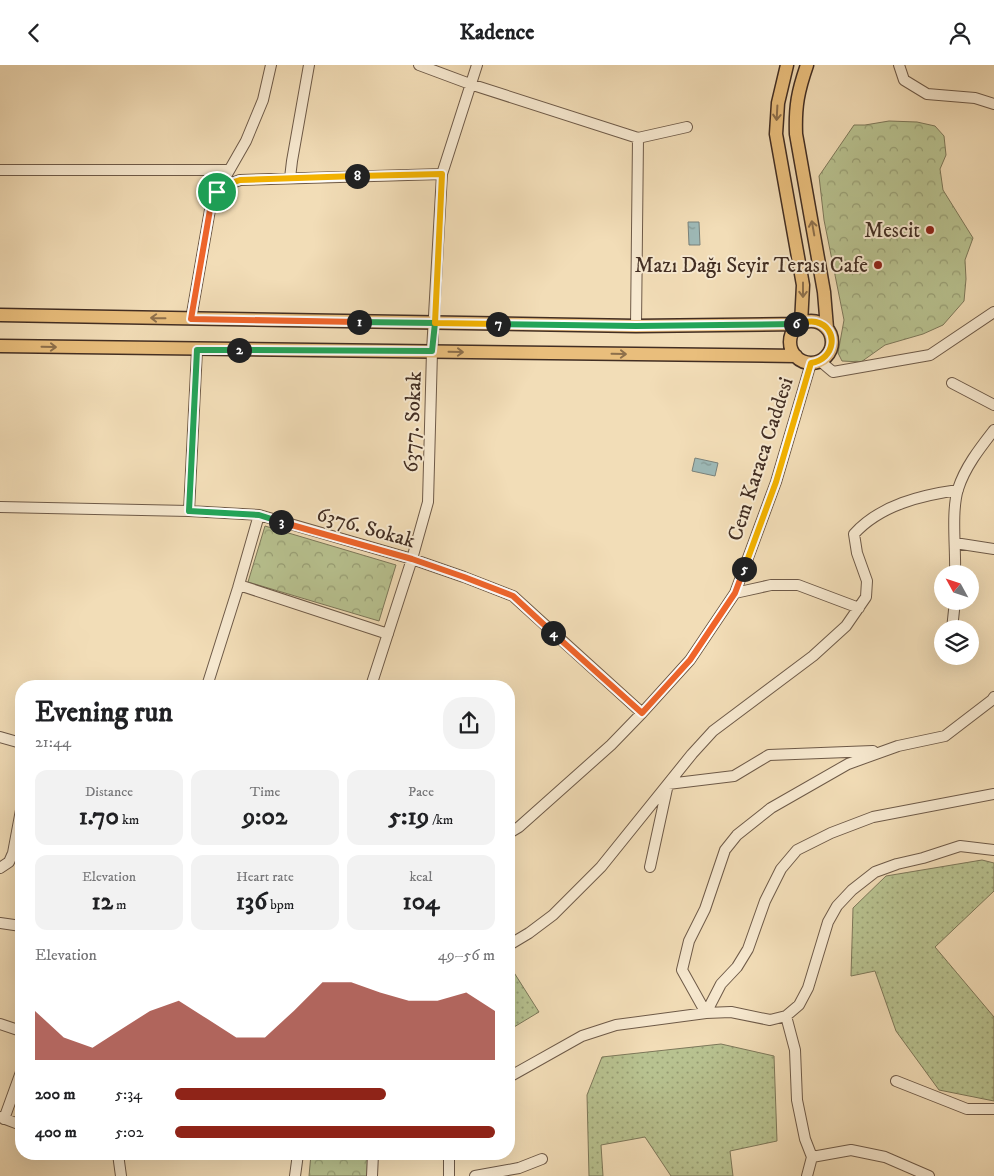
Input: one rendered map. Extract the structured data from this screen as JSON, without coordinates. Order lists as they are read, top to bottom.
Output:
{
  "streets": {
    "street": ["6377. Sokak", "Cem Karaca Caddesi", "6376. Sokak"]
  },
  "crossings": [
    ["6377. Sokak", "6376. Sokak"],
    ["Cem Karaca Caddesi", "6376. Sokak"]
  ],
  "places": ["Mescit", "Mazı Dağı Seyir Terası Cafe"],
  "north": "top left",
  "page": {
    "header": "Kadence",
    "pins": [
      "8",
      "1",
      "6",
      "7",
      "2",
      "3",
      "5",
      "4"
    ],
    "heading": ["Evening run", "21:44"],
    "stats": [
      ["Distance", "1.70 km"],
      ["Time", "9:02"],
      ["Pace", "5:19 /km"],
      ["Elevation", "12 m"],
      ["Heart rate", "136 bpm"],
      ["kcal", "104"]
    ],
    "chart": ["Elevation", "49–56 m"],
    "list": [
      {
        "name": "200 m",
        "note": "5:34"
      },
      {
        "name": "400 m",
        "note": "5:02"
      }
    ]
  }
}
